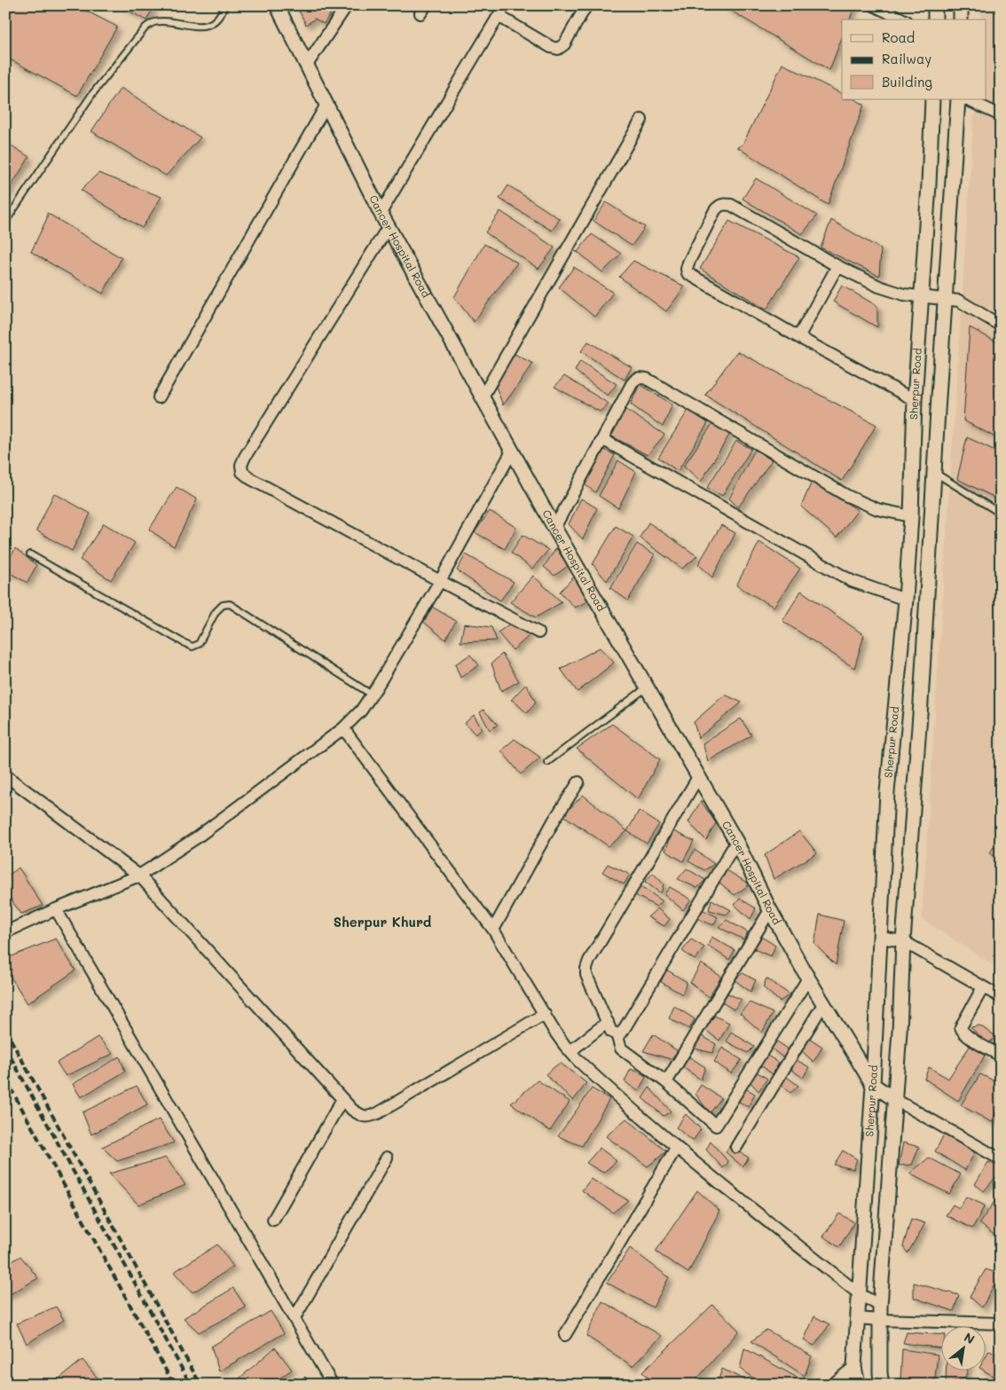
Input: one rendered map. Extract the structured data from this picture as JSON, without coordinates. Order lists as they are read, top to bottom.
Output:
{
  "streets": {
    "street": ["Cancer Hospital Road", "Sherpur Road"]
  },
  "crossings": [
    ["Cancer Hospital Road", "Sherpur Road"]
  ],
  "districts": ["Sherpur Khurd"],
  "legend": ["Road", "Railway", "Building"],
  "north": "top right"
}
